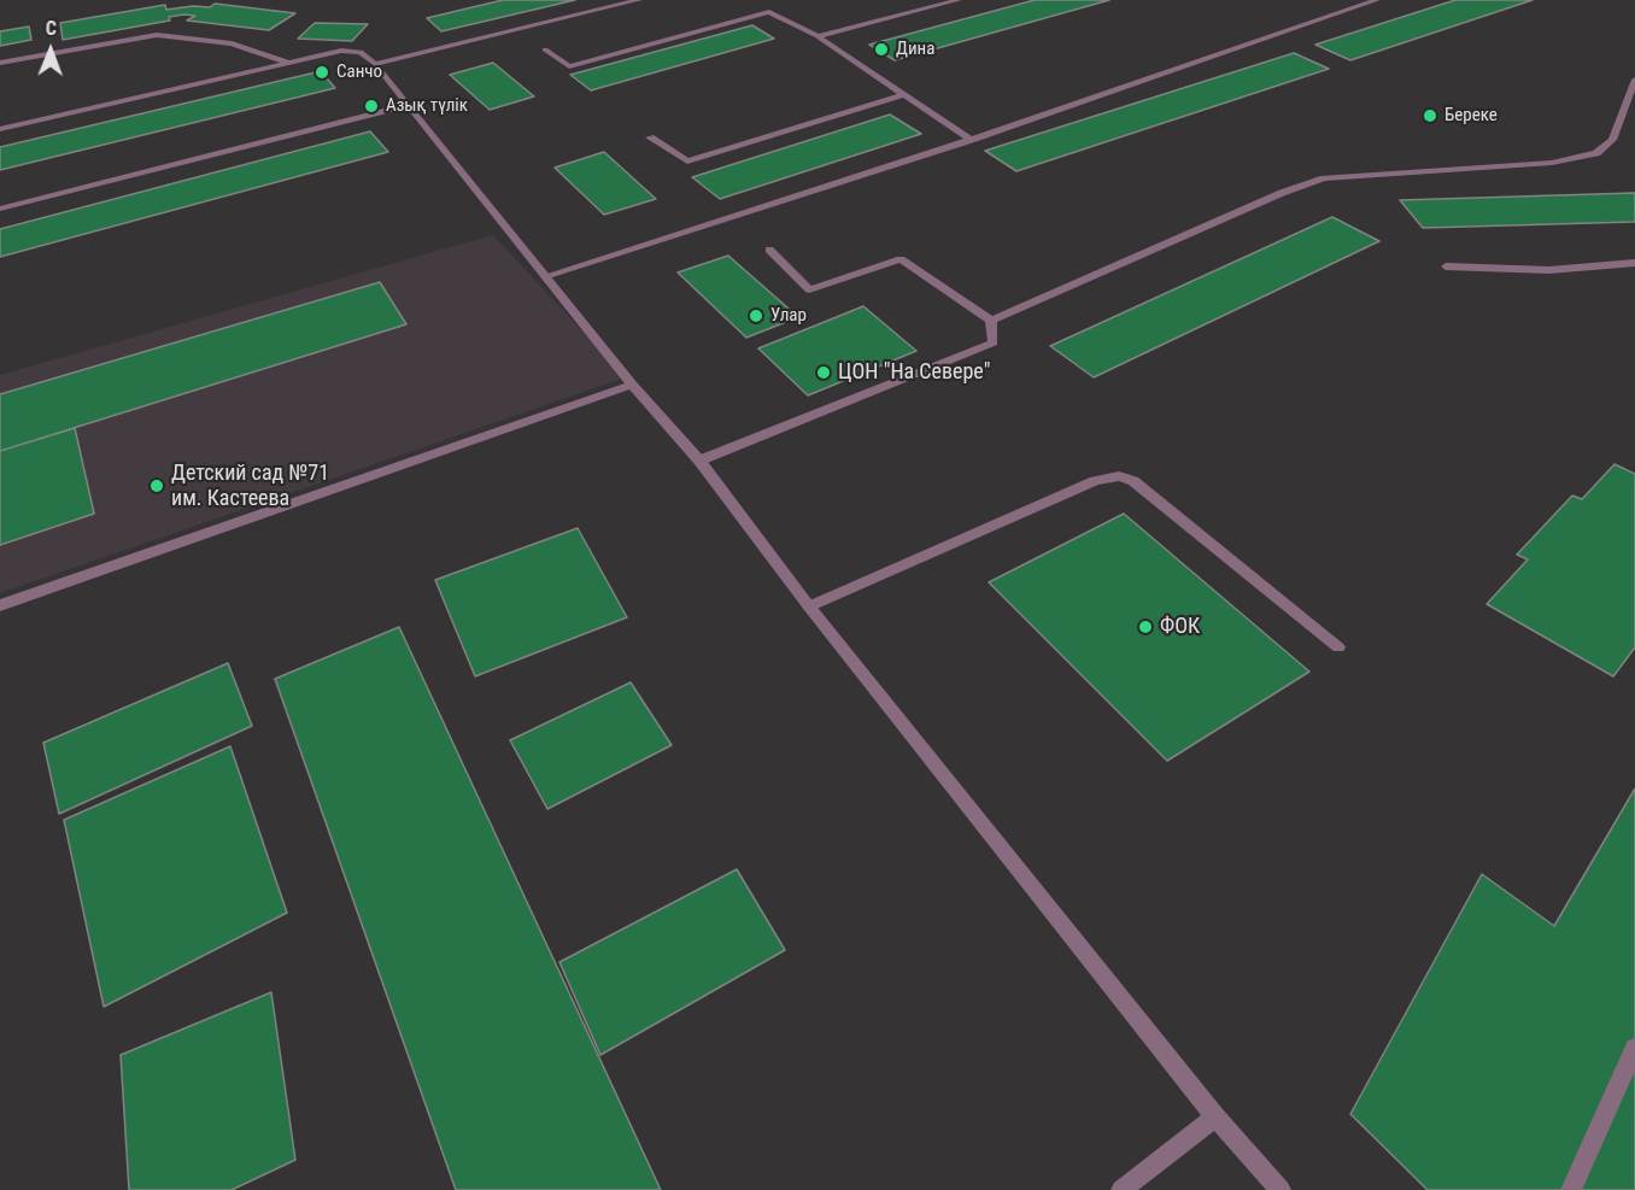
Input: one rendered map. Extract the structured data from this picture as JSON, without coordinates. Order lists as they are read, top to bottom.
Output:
{
  "places": [
    "Дина",
    "Санчо",
    "Азық түлік",
    "Береке",
    "Улар",
    "ЦОН \"На Севере\"",
    "Детский сад №71 им. Кастеева",
    "ФОК"
  ],
  "north": "top"
}
